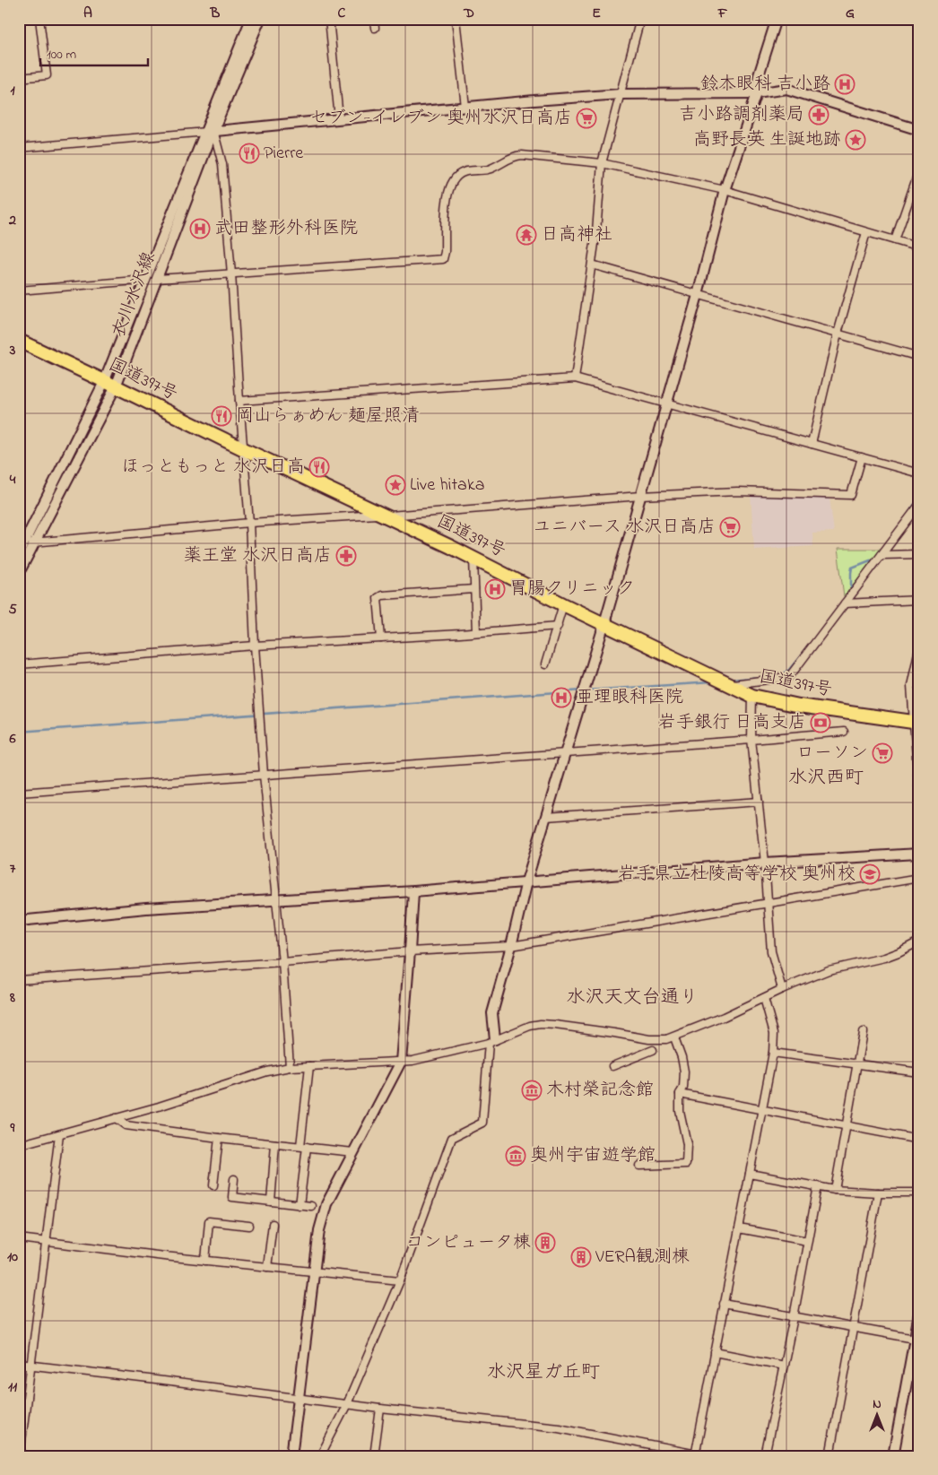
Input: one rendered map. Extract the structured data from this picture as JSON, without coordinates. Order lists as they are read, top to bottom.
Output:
{
  "streets": {
    "highway": ["国道397号"],
    "street": ["衣川水沢線"]
  },
  "crossings": [
    ["衣川水沢線", "国道397号"]
  ],
  "districts": ["水沢西町", "水沢天文台通り", "水沢星ガ丘町"],
  "places": {
    "hospital": [
      "鈴木眼科 吉小路",
      "武田整形外科医院",
      "胃腸クリニック",
      "亜理眼科医院"
    ],
    "pharmacy": ["吉小路調剤薬局", "薬王堂 水沢日高店"],
    "supermarket": ["セブン-イレブン 奥州水沢日高店", "ユニバース 水沢日高店", "ローソン"],
    "place": ["高野長英 生誕地跡", "Live hitaka"],
    "restaurant": ["Pierre", "岡山らぁめん 麺屋照清", "ほっともっと 水沢日高"],
    "temple": ["日高神社"],
    "bank": ["岩手銀行 日高支店"],
    "school or university": ["岩手県立杜陵高等学校 奥州校"],
    "museum": ["木村榮記念館", "奥州宇宙遊学館"],
    "building": ["コンピュータ棟", "VERA観測棟"]
  },
  "scale_bar": "100 m",
  "north": "top",
  "grid": {
    "columns": [
      "A",
      "B",
      "C",
      "D",
      "E",
      "F",
      "G"
    ],
    "rows": [
      "1",
      "2",
      "3",
      "4",
      "5",
      "6",
      "7",
      "8",
      "9",
      "10",
      "11"
    ]
  }
}
